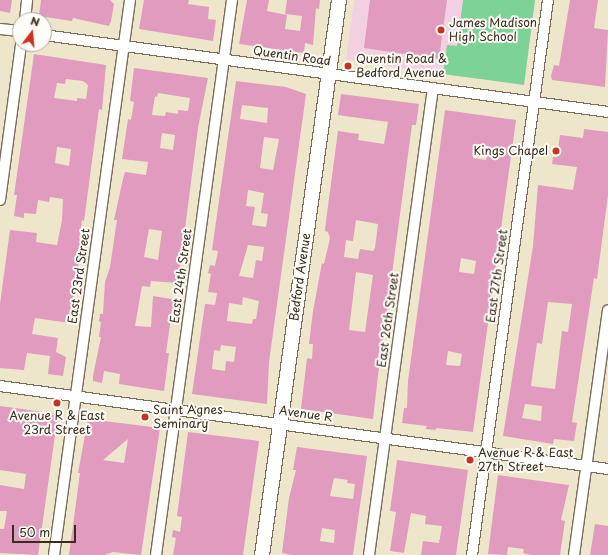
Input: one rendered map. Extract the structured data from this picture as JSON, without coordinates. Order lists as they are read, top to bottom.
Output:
{
  "streets": {
    "main road": ["Bedford Avenue"],
    "street": [
      "Quentin Road",
      "East 23rd Street",
      "East 24th Street",
      "East 27th Street",
      "East 26th Street",
      "Avenue R"
    ]
  },
  "crossings": [
    ["Quentin Road", "East 23rd Street"],
    ["Quentin Road", "East 24th Street"],
    ["Quentin Road", "East 27th Street"],
    ["Quentin Road", "Bedford Avenue"],
    ["Quentin Road", "East 26th Street"],
    ["East 23rd Street", "Avenue R"],
    ["East 24th Street", "Avenue R"],
    ["East 27th Street", "Avenue R"],
    ["Bedford Avenue", "Avenue R"],
    ["East 26th Street", "Avenue R"]
  ],
  "places": [
    "James Madison High School",
    "Quentin Road & Bedford Avenue",
    "Kings Chapel",
    "Avenue R & East 23rd Street",
    "Saint Agnes Seminary",
    "Avenue R & East 27th Street"
  ],
  "scale_bar": "50 m",
  "north": "top"
}
